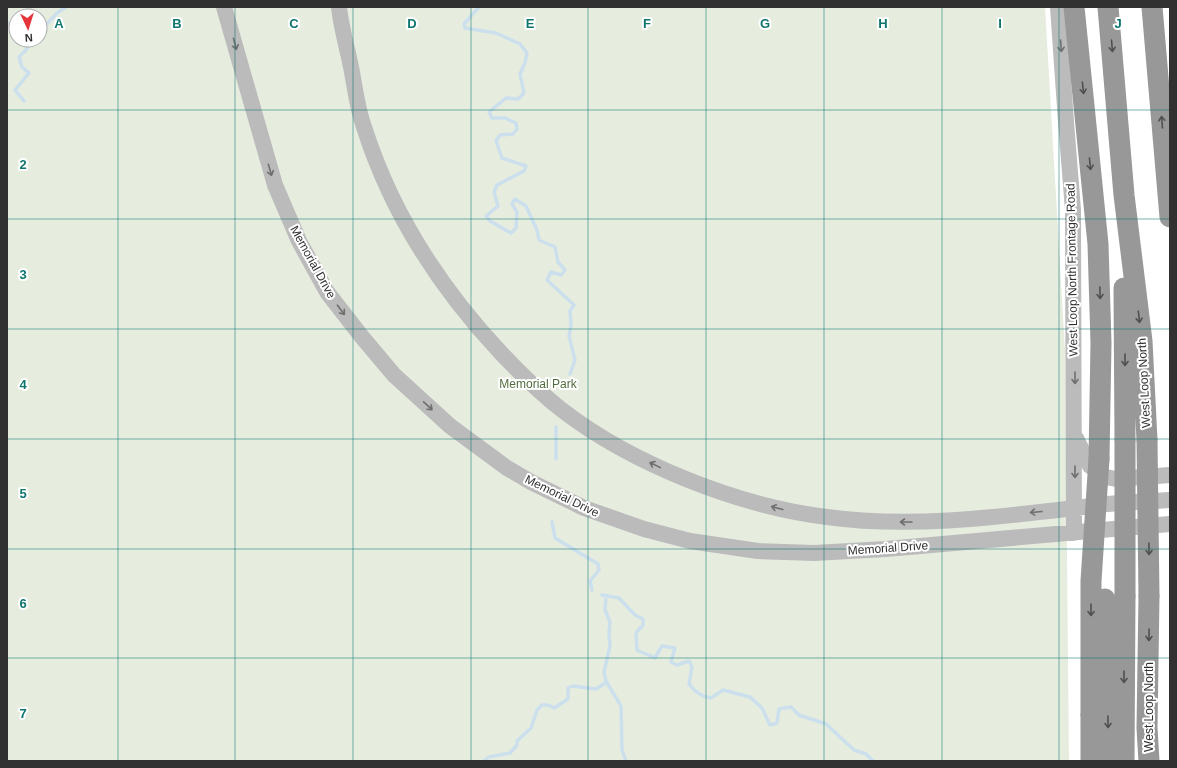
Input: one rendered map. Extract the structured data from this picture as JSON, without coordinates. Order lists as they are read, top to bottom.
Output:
{
  "streets": {
    "highway": ["West Loop North"],
    "main road": ["Memorial Drive", "West Loop North Frontage Road"]
  },
  "crossings": [
    ["Memorial Drive", "West Loop North Frontage Road"]
  ],
  "one_way": ["West Loop North Frontage Road"],
  "parks": ["Memorial Park"],
  "north": "bottom",
  "grid": {
    "columns": [
      "A",
      "B",
      "C",
      "D",
      "E",
      "F",
      "G",
      "H",
      "I",
      "J"
    ],
    "rows": [
      "2",
      "3",
      "4",
      "5",
      "6",
      "7"
    ]
  }
}
